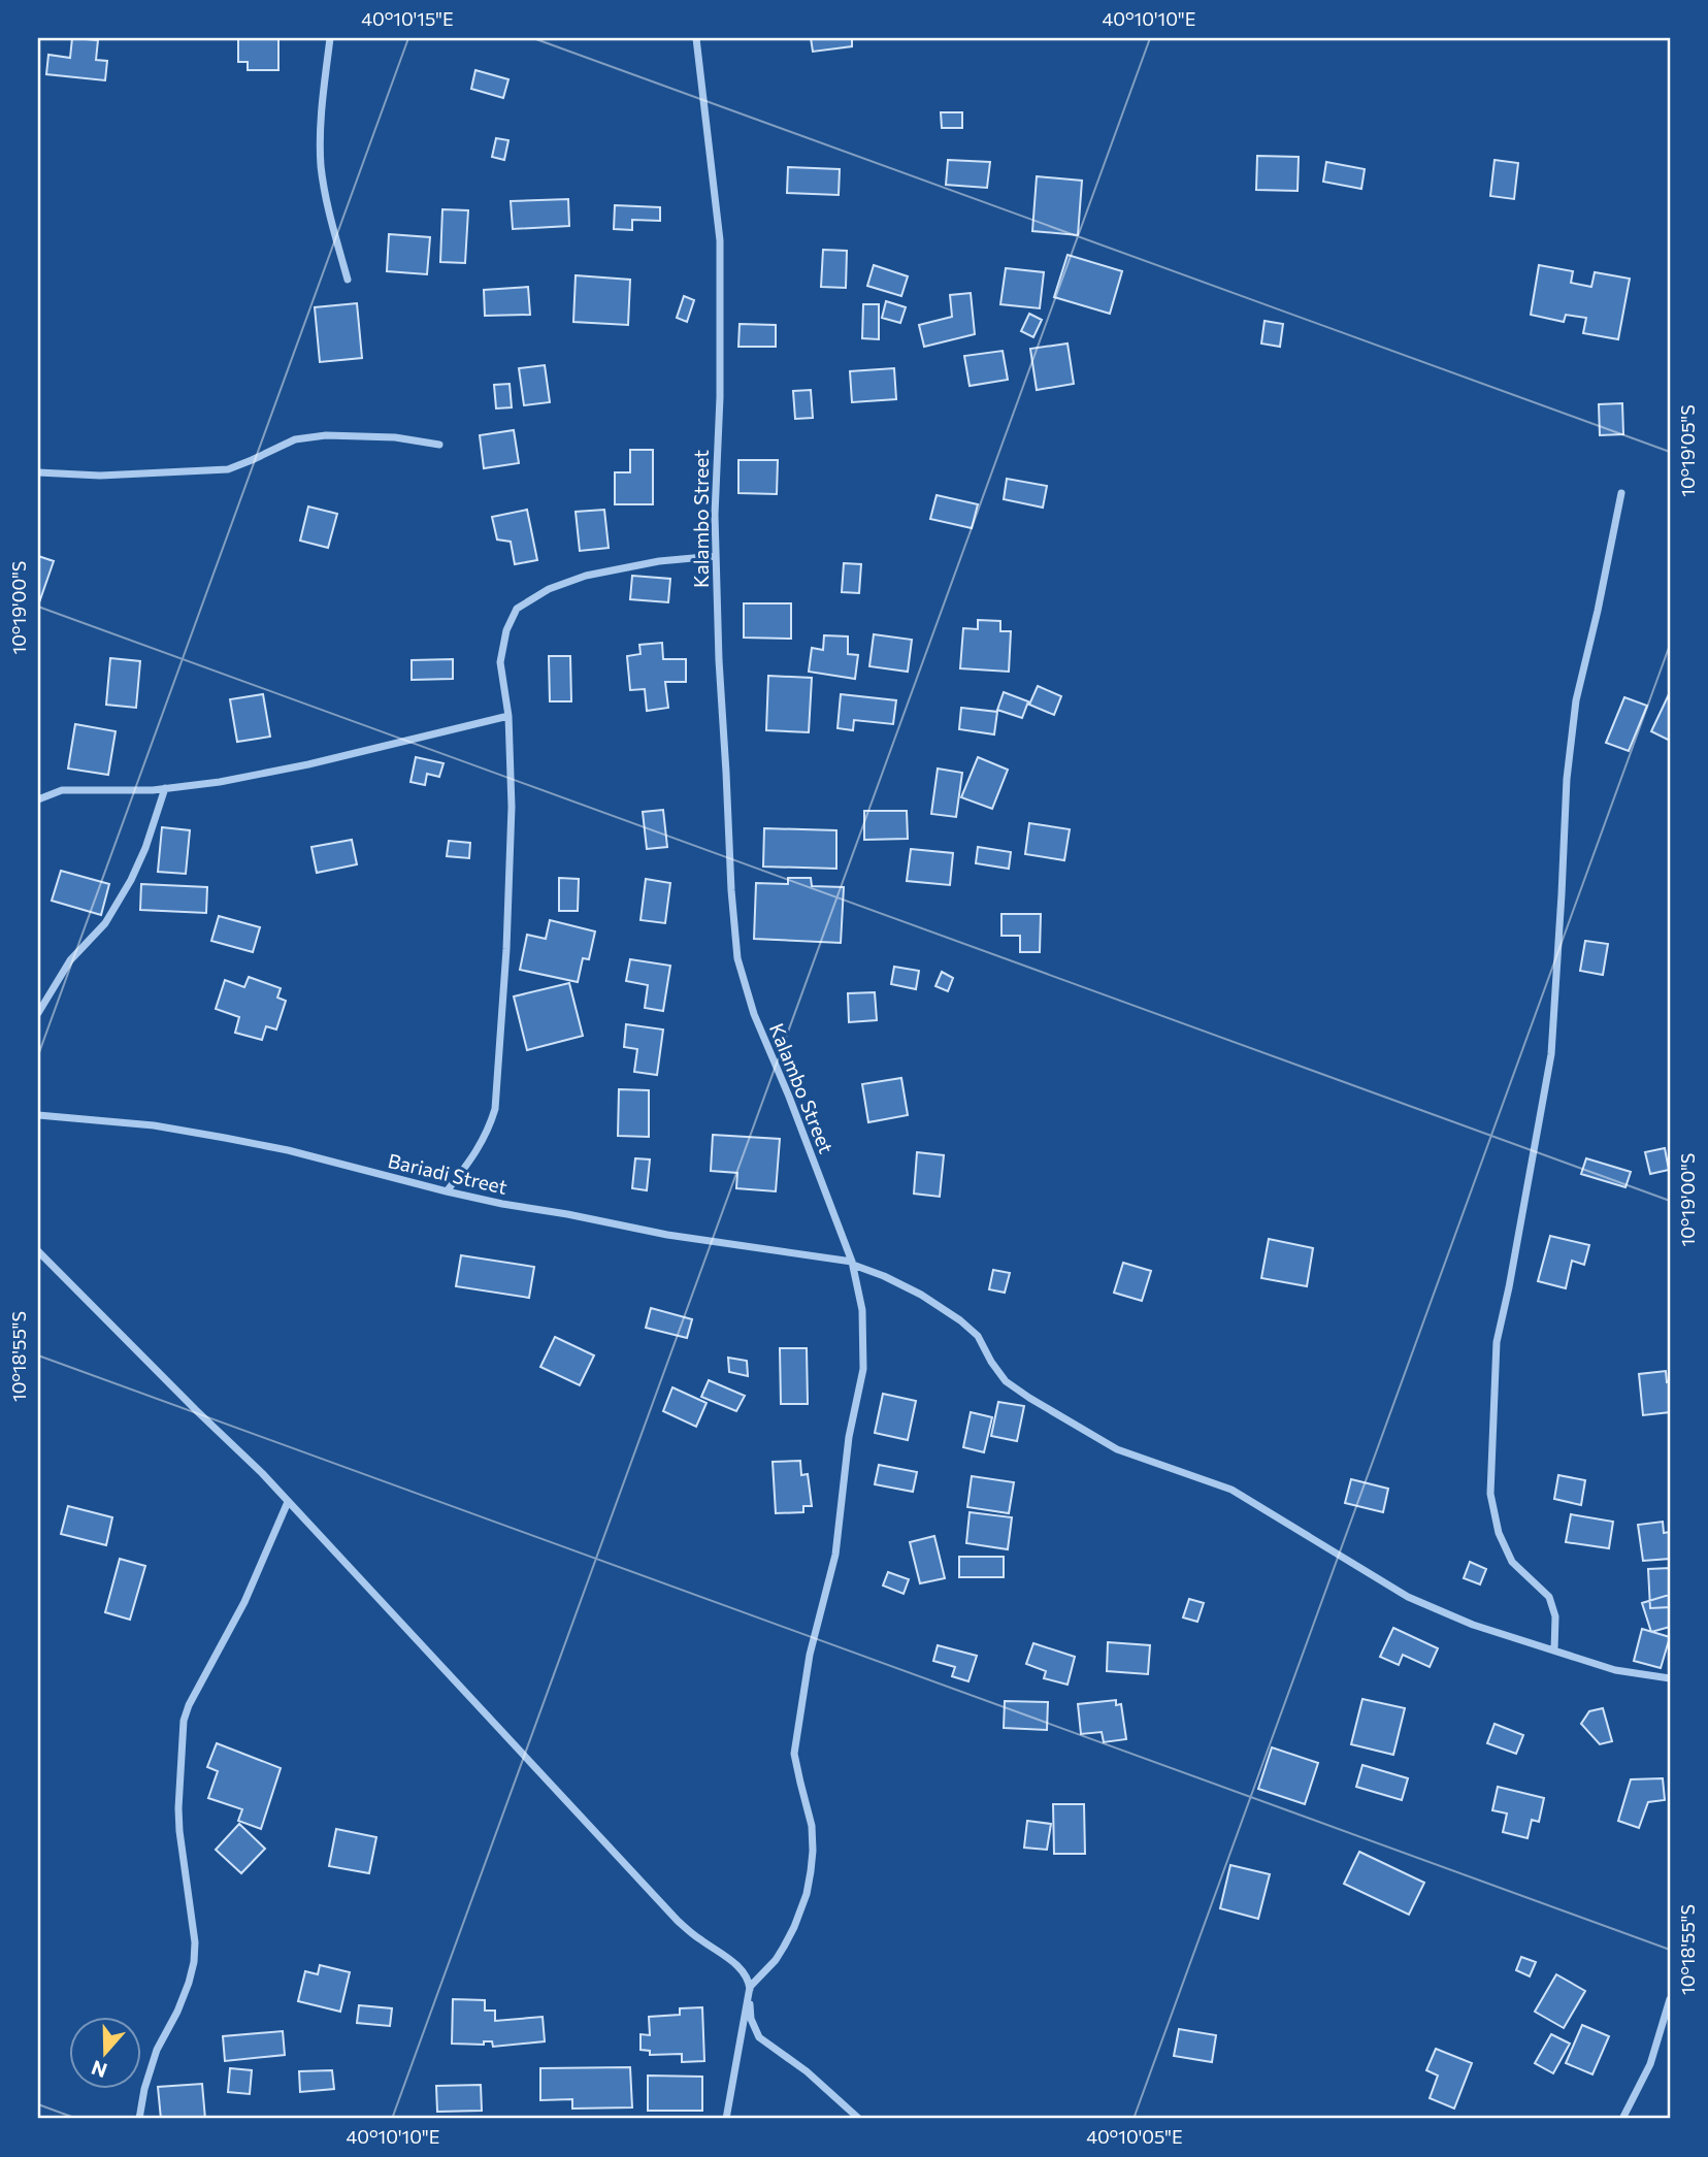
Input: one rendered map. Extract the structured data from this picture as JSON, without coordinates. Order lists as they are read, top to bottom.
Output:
{
  "streets": {
    "street": ["Kalambo Street", "Bariadi Street"]
  },
  "crossings": [
    ["Kalambo Street", "Bariadi Street"]
  ],
  "north": "bottom",
  "coordinates": [
    "40°10'15\"E",
    "40°10'10\"E",
    "10°19'05\"S",
    "10°19'00\"S",
    "10°18'55\"S",
    "40°10'05\"E"
  ]
}
